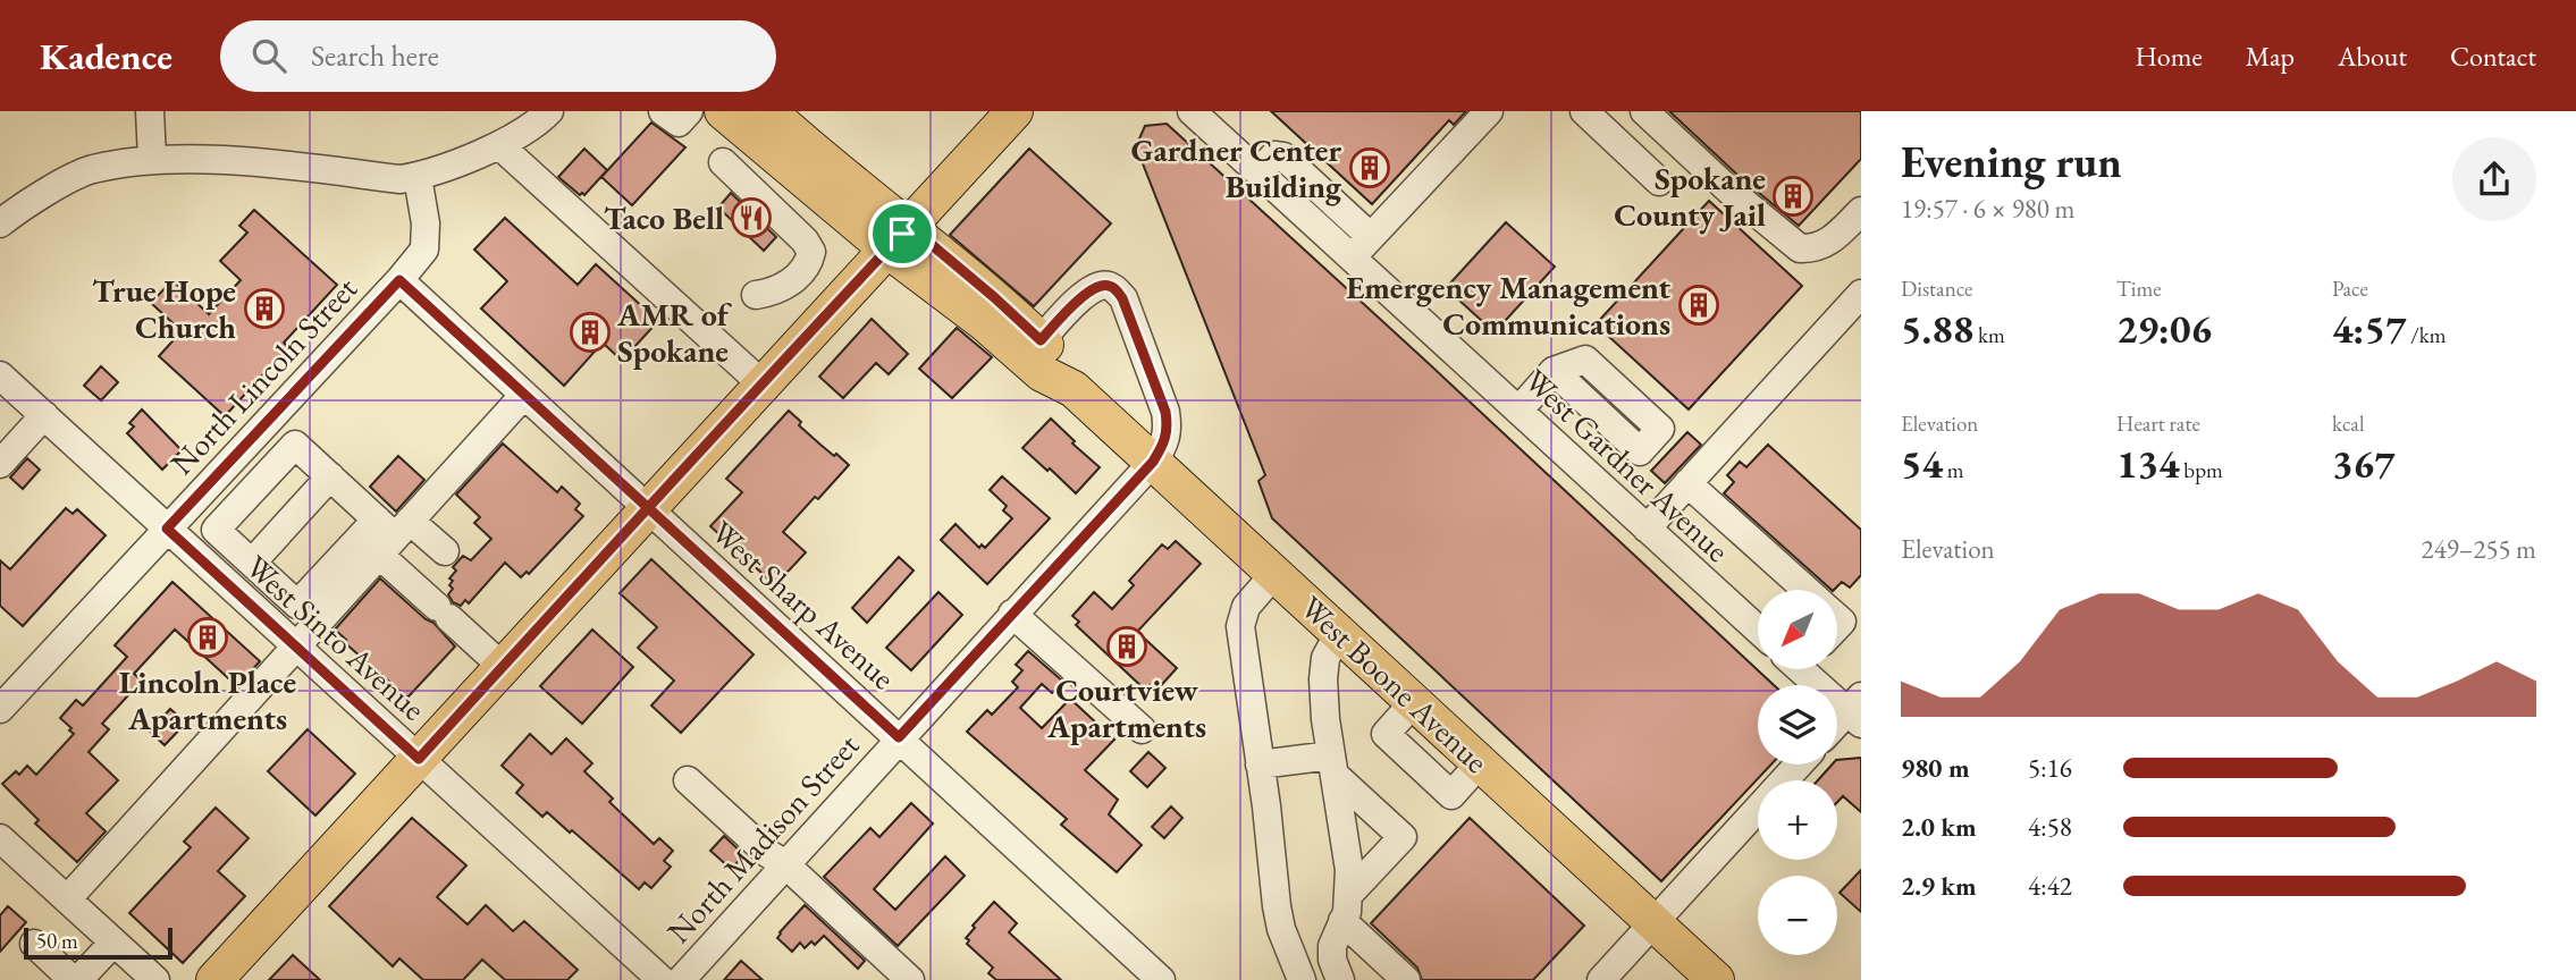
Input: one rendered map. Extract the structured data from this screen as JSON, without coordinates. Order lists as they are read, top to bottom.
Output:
{
  "streets": {
    "main road": ["West Boone Avenue"],
    "street": [
      "North Lincoln Street",
      "West Gardner Avenue",
      "West Sharp Avenue",
      "West Sinto Avenue",
      "North Madison Street"
    ]
  },
  "crossings": [
    ["North Lincoln Street", "West Sharp Avenue"],
    ["North Lincoln Street", "West Sinto Avenue"],
    ["West Sharp Avenue", "North Madison Street"],
    ["West Boone Avenue", "North Madison Street"]
  ],
  "places": {
    "building": [
      "Gardner Center Building",
      "Spokane County Jail",
      "Emergency Management Communications",
      "True Hope Church",
      "AMR of Spokane",
      "Lincoln Place Apartments",
      "Courtview Apartments"
    ],
    "restaurant": ["Taco Bell"]
  },
  "scale_bar": "50 m",
  "north": "bottom left",
  "page": {
    "header": "Kadence",
    "search": "Search here",
    "nav": [
      "Home",
      "Map",
      "About",
      "Contact"
    ],
    "heading": ["Evening run", "19:57 · 6 × 980 m"],
    "stats": [
      ["Distance", "5.88 km"],
      ["Time", "29:06"],
      ["Pace", "4:57 /km"],
      ["Elevation", "54 m"],
      ["Heart rate", "134 bpm"],
      ["kcal", "367"]
    ],
    "chart": ["Elevation", "249–255 m"],
    "map_buttons": ["+", "−"],
    "list": [
      {
        "name": "980 m",
        "note": "5:16"
      },
      {
        "name": "2.0 km",
        "note": "4:58"
      },
      {
        "name": "2.9 km",
        "note": "4:42"
      }
    ],
    "scale": "50 m"
  }
}
